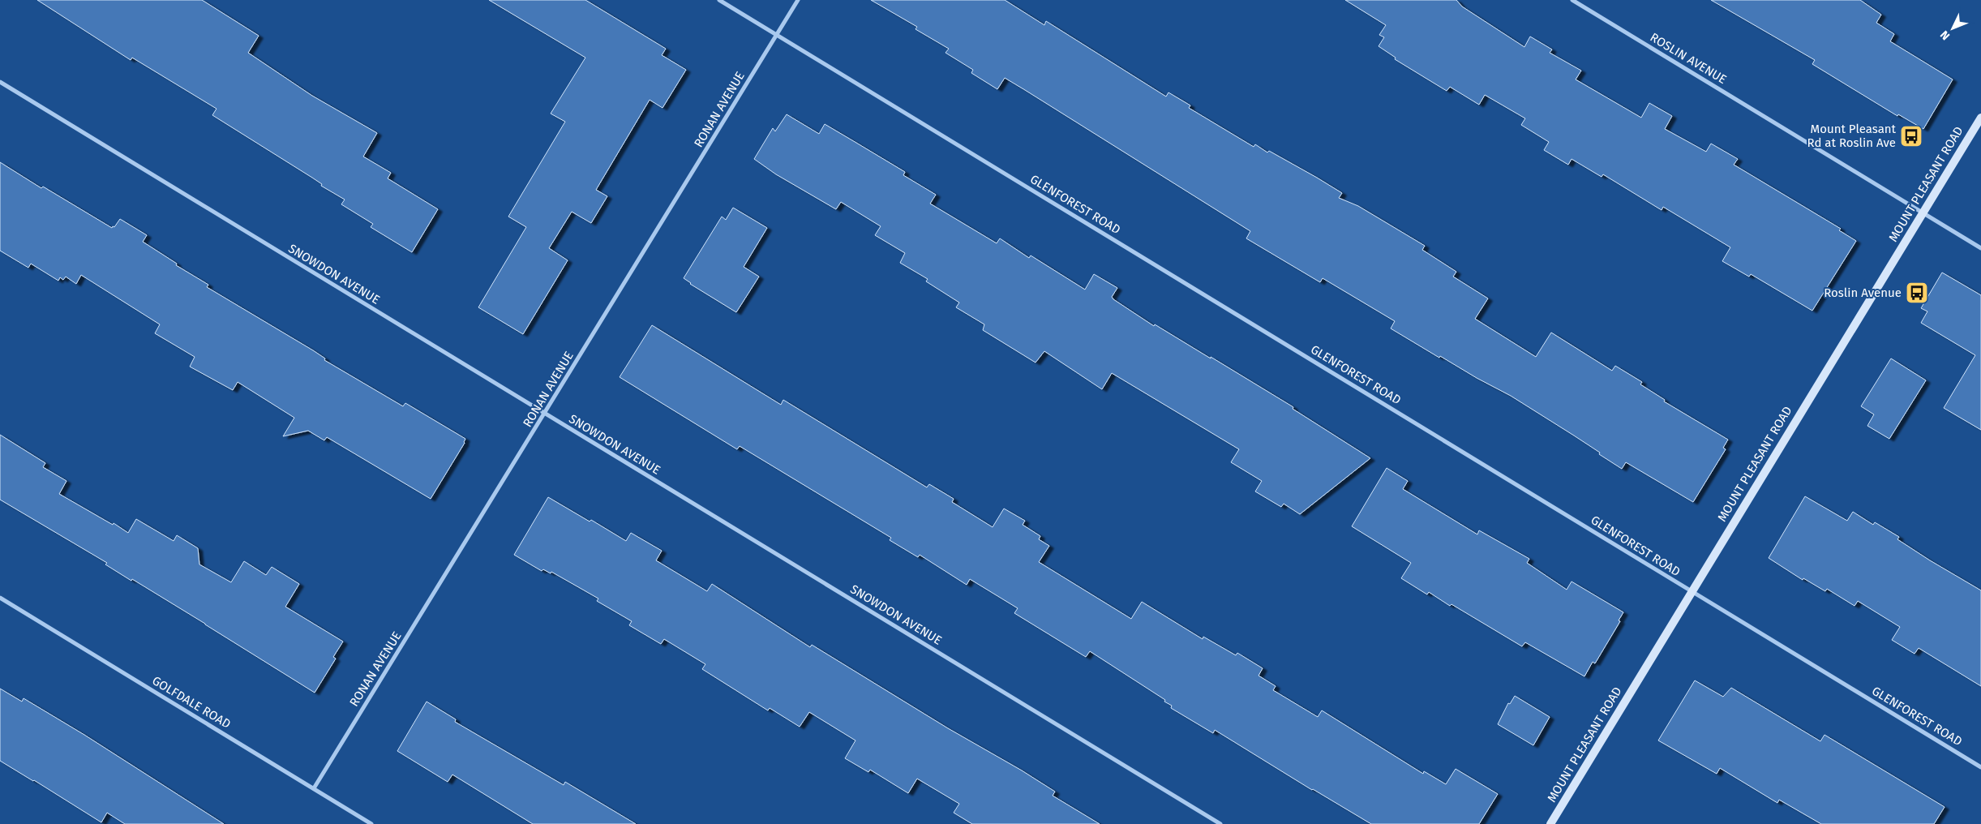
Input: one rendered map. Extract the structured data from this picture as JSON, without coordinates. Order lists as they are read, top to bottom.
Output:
{
  "streets": {
    "street": [
      "ROSLIN AVENUE",
      "RONAN AVENUE",
      "MOUNT PLEASANT ROAD",
      "GLENFOREST ROAD",
      "SNOWDON AVENUE",
      "GOLFDALE ROAD"
    ]
  },
  "crossings": [
    ["ROSLIN AVENUE", "MOUNT PLEASANT ROAD"],
    ["RONAN AVENUE", "GLENFOREST ROAD"],
    ["RONAN AVENUE", "SNOWDON AVENUE"],
    ["RONAN AVENUE", "GOLFDALE ROAD"],
    ["MOUNT PLEASANT ROAD", "GLENFOREST ROAD"]
  ],
  "places": {
    "bus stop": ["Mount Pleasant Rd at Roslin Ave", "Roslin Avenue"]
  },
  "north": "bottom left"
}
